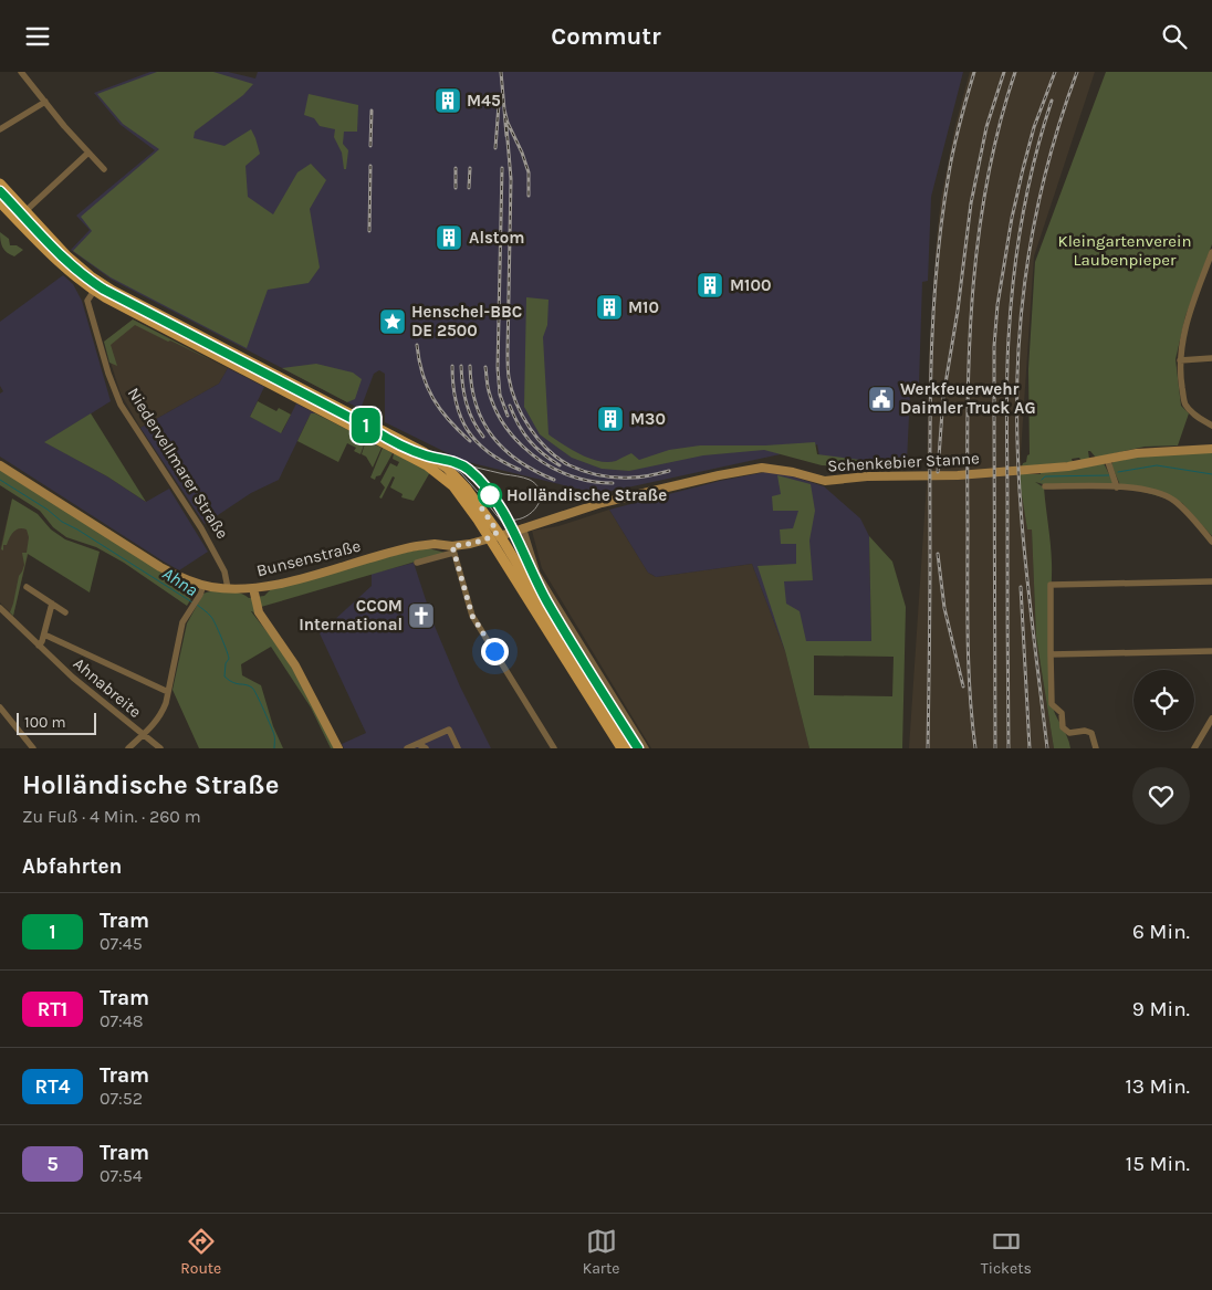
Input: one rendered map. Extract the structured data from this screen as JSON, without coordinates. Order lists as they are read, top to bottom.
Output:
{
  "streets": {
    "street": [
      "Schenkebier Stanne",
      "Niedervellmarer Straße",
      "Bunsenstraße",
      "Ahnabreite"
    ]
  },
  "crossings": [
    ["Schenkebier Stanne", "Bunsenstraße"],
    ["Niedervellmarer Straße", "Bunsenstraße"]
  ],
  "water": ["Ahna"],
  "parks": ["Kleingartenverein Laubenpieper"],
  "places": {
    "building": [
      "M45",
      "Alstom",
      "M100",
      "M10",
      "M30"
    ],
    "place": ["Henschel-BBC DE 2500"],
    "public building": ["Werkfeuerwehr Daimler Truck AG"],
    "other": ["Holländische Straße"],
    "church": ["CCOM International"]
  },
  "lines": ["tram line 1"],
  "scale_bar": "100 m",
  "page": {
    "header": "Commutr",
    "on_map": "1",
    "scale": "100 m",
    "heading": [
      ["Holländische Straße", "Zu Fuß · 4 Min. · 260 m"],
      "Abfahrten"
    ],
    "list": [
      {
        "mark": "1",
        "name": "Tram",
        "note": "07:45",
        "value": "6 Min."
      },
      {
        "mark": "RT1",
        "name": "Tram",
        "note": "07:48",
        "value": "9 Min."
      },
      {
        "mark": "RT4",
        "name": "Tram",
        "note": "07:52",
        "value": "13 Min."
      },
      {
        "mark": "5",
        "name": "Tram",
        "note": "07:54",
        "value": "15 Min."
      }
    ],
    "tabs": ["Route", "Karte", "Tickets"]
  }
}
